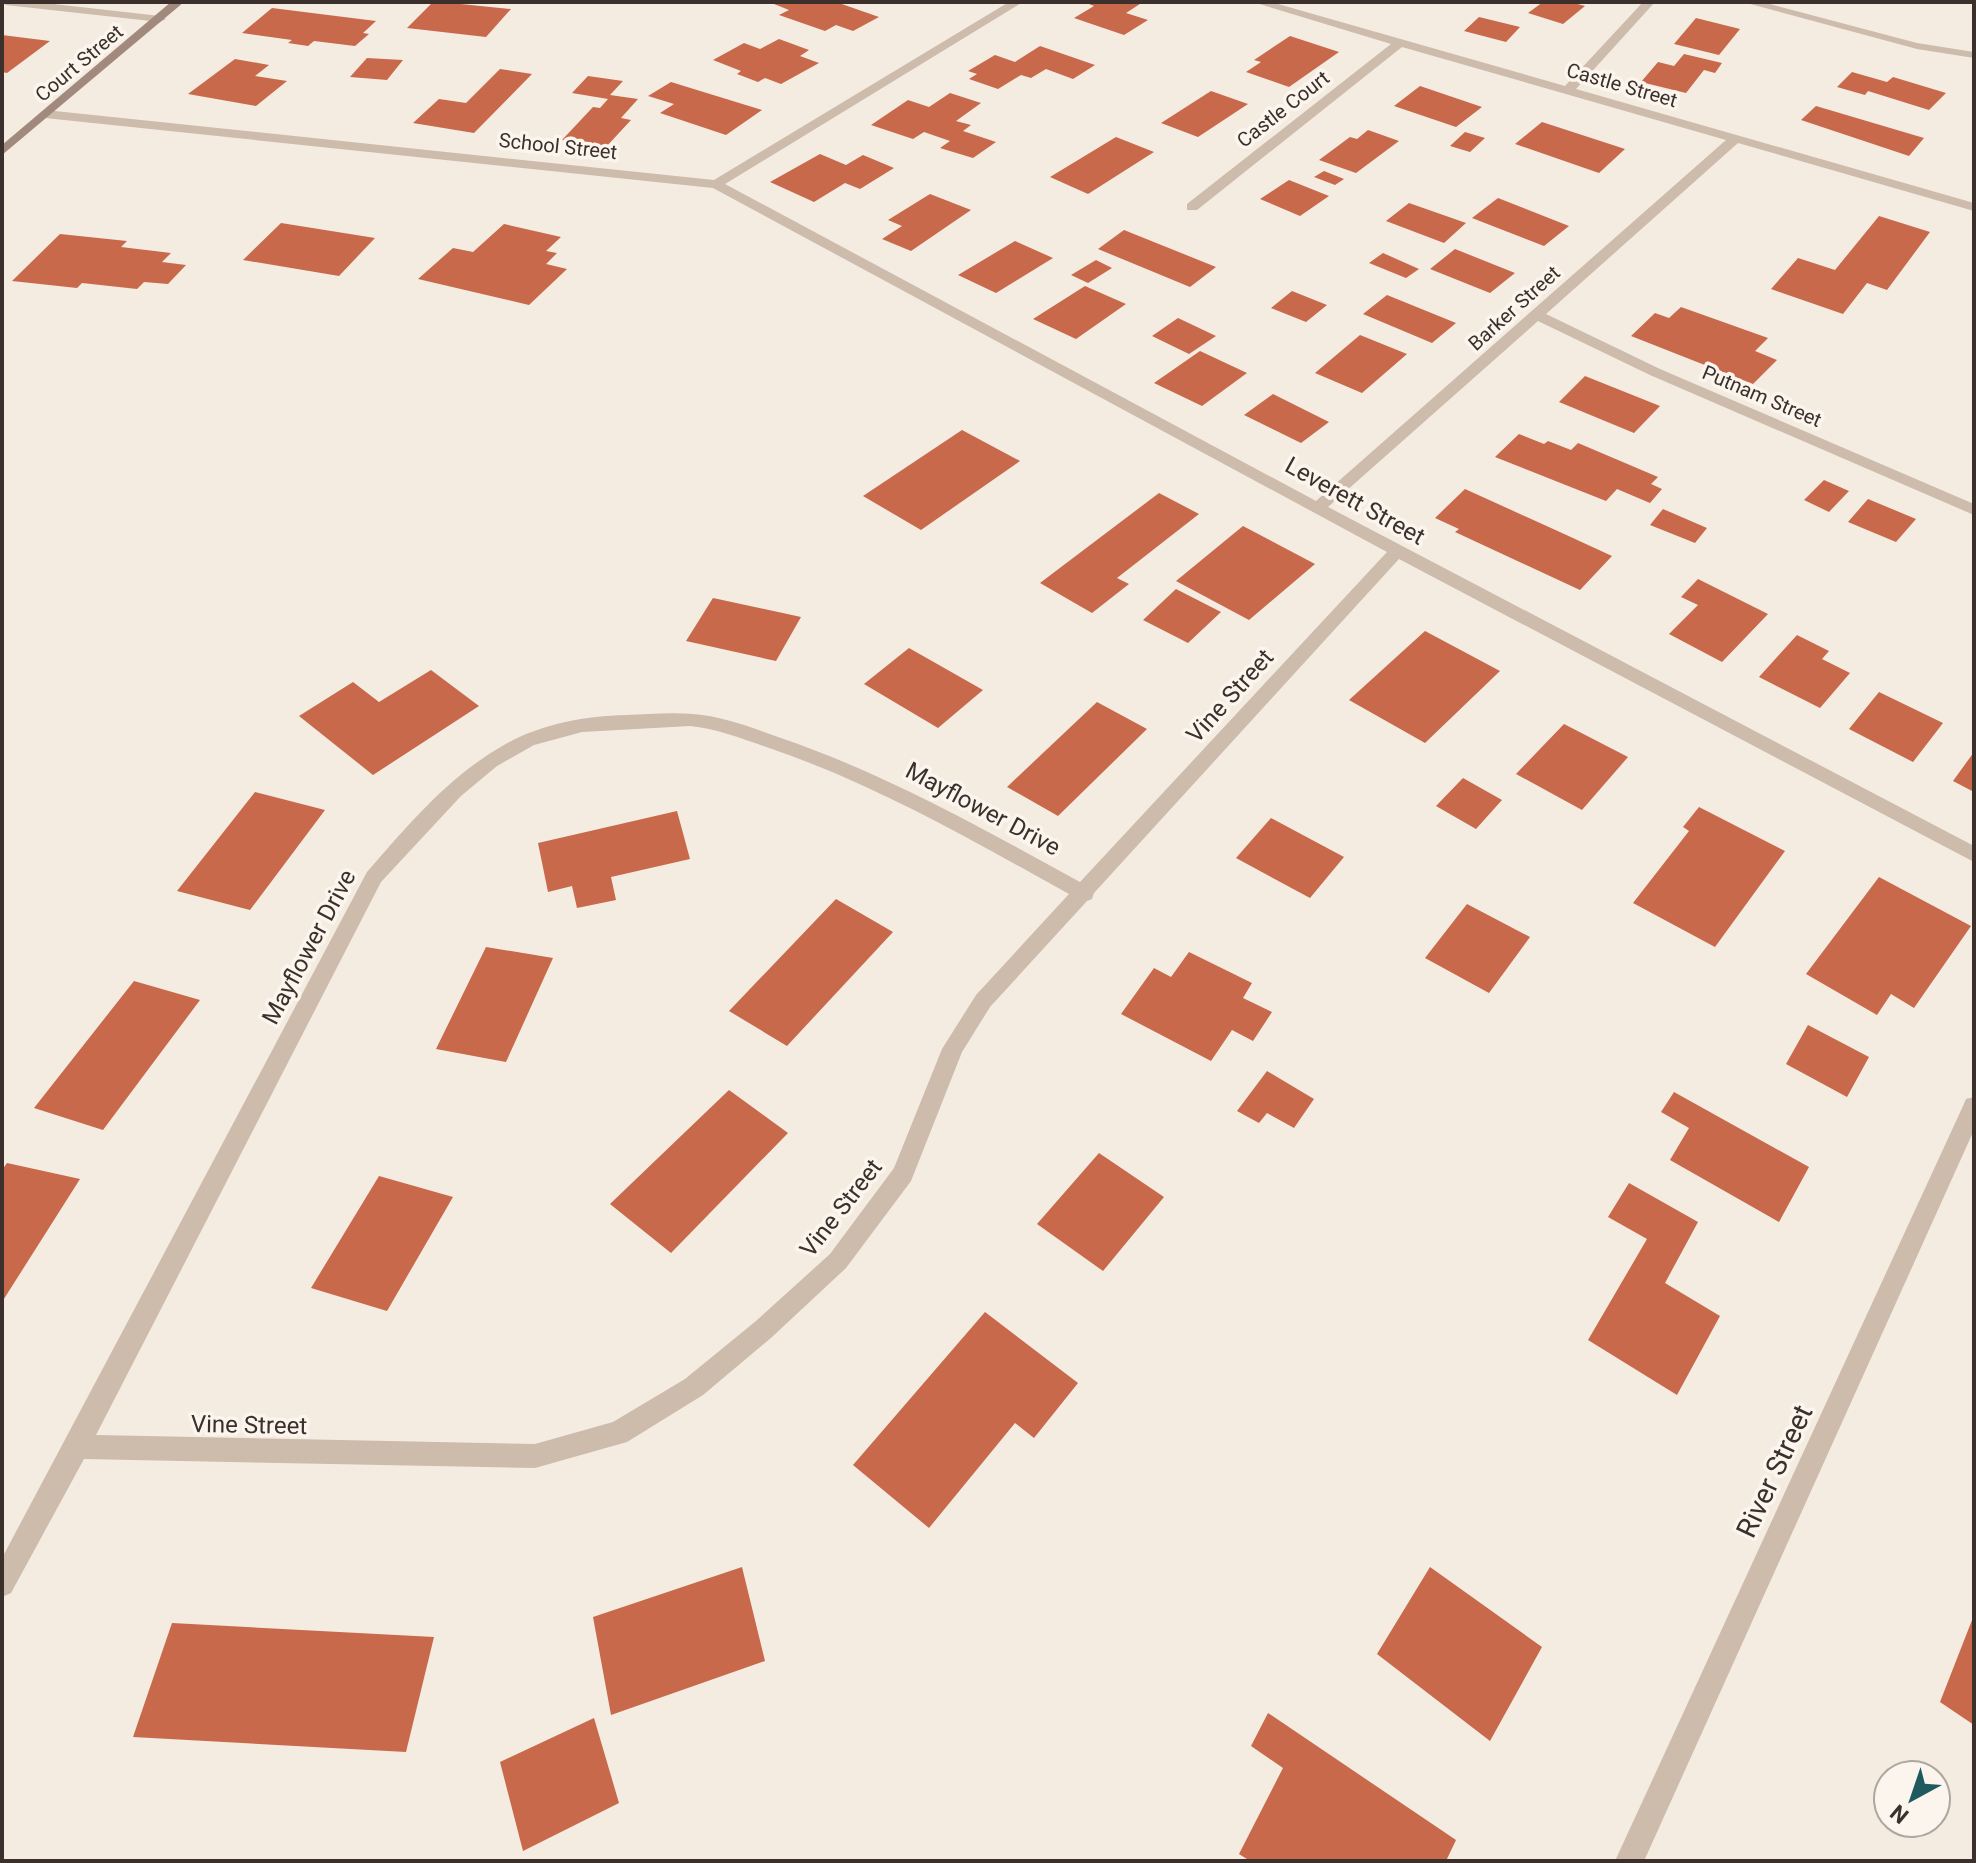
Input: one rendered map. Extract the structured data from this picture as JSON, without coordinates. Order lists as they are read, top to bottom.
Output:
{
  "streets": {
    "main road": ["Court Street"],
    "street": [
      "Castle Street",
      "Castle Court",
      "School Street",
      "Barker Street",
      "Putnam Street",
      "Leverett Street",
      "Vine Street",
      "Mayflower Drive",
      "River Street"
    ]
  },
  "crossings": [
    ["Court Street", "School Street"],
    ["Castle Street", "Castle Court"],
    ["Castle Street", "Barker Street"],
    ["School Street", "Leverett Street"],
    ["Barker Street", "Putnam Street"],
    ["Barker Street", "Leverett Street"],
    ["Leverett Street", "Vine Street"],
    ["Vine Street", "Mayflower Drive"]
  ],
  "north": "bottom left"
}
